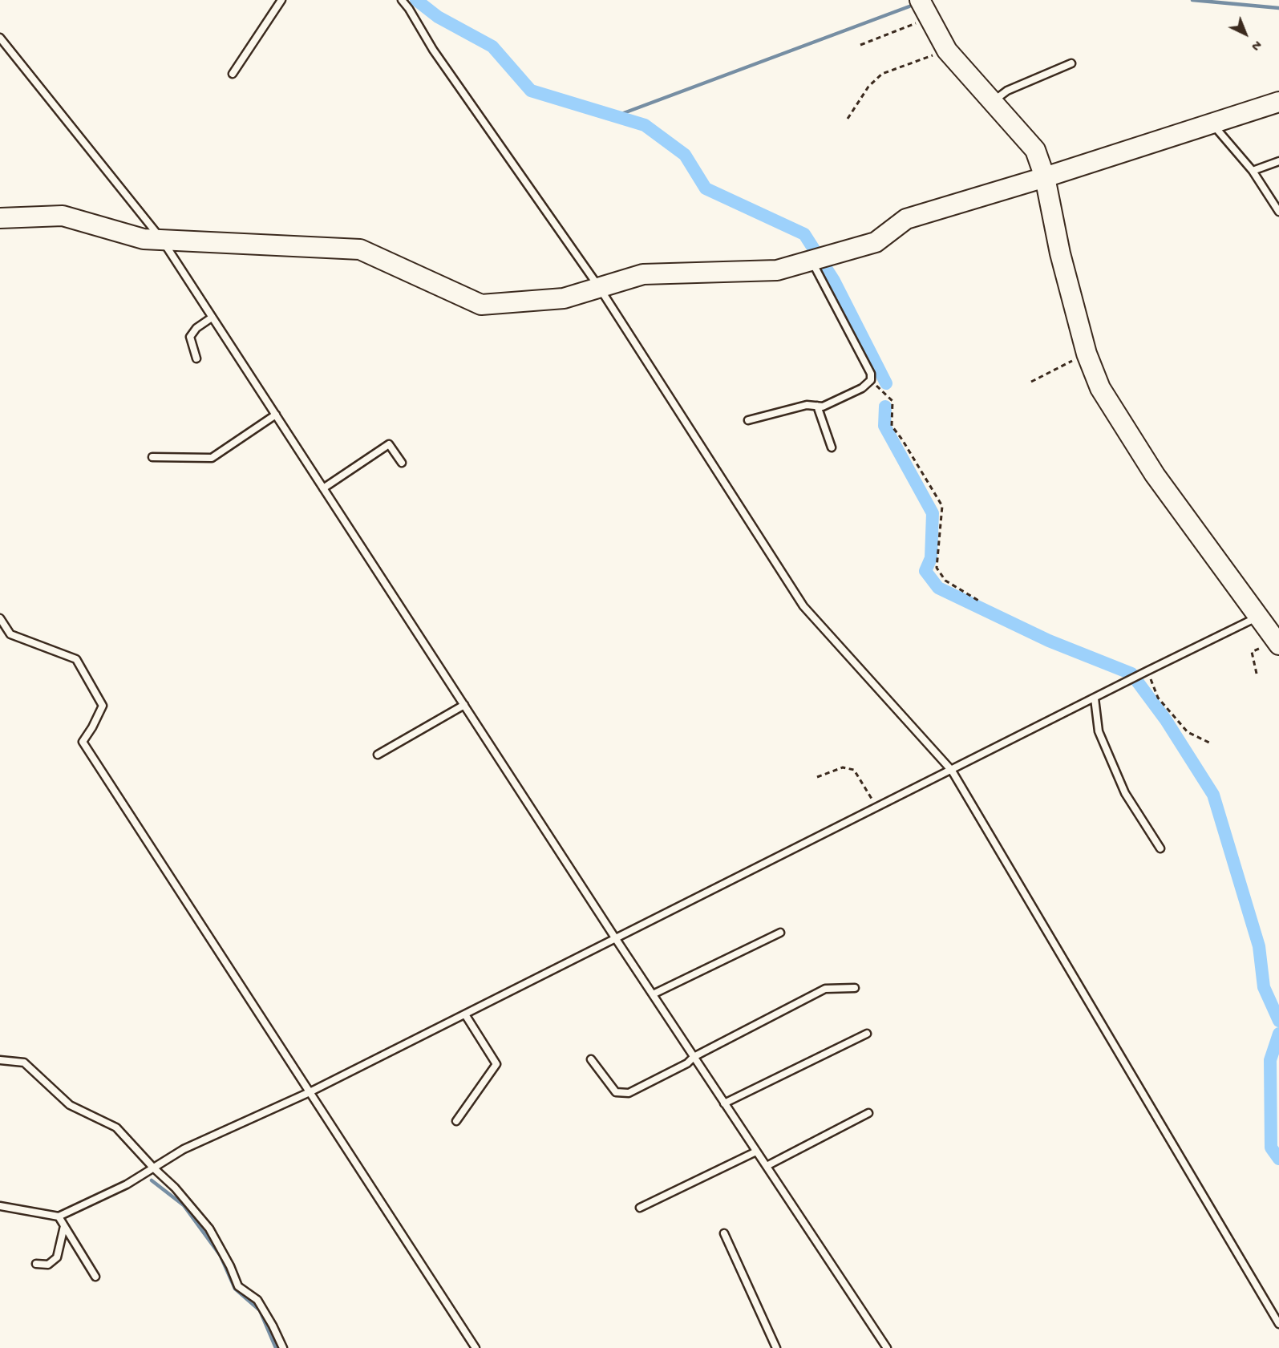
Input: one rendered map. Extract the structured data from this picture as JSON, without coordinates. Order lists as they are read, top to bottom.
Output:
{
  "north": "bottom right"
}
